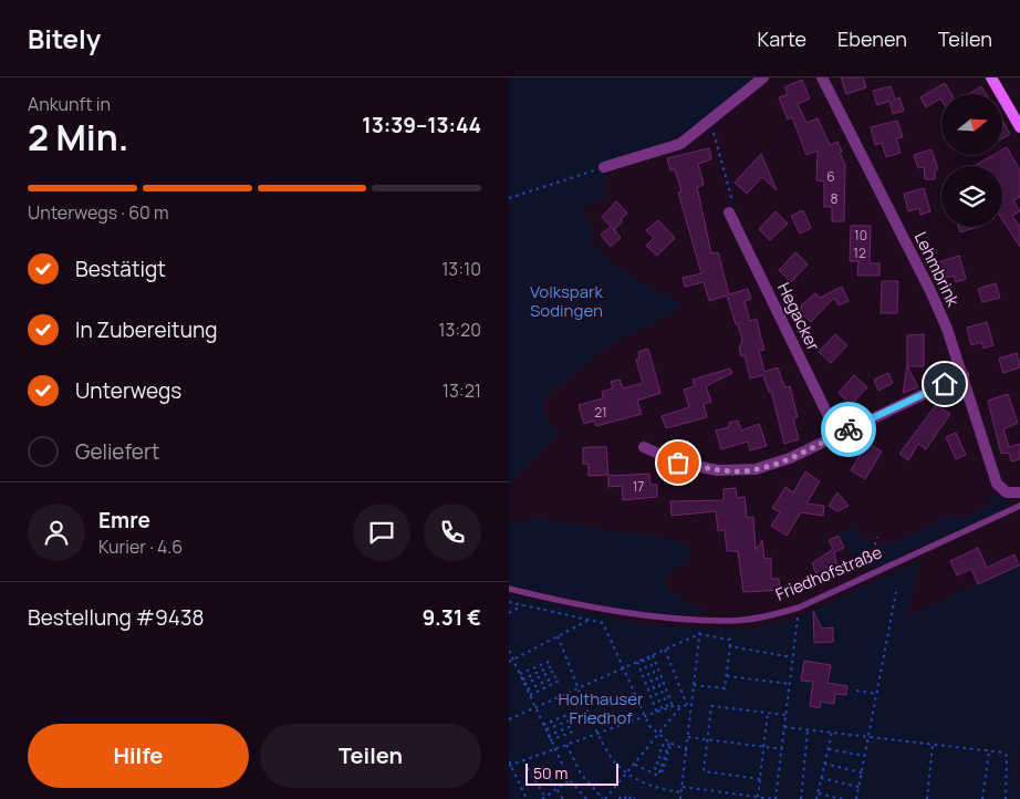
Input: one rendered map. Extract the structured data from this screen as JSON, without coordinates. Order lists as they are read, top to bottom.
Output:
{
  "streets": {
    "street": ["Lehmbrink", "Hegacker"],
    "lane": ["Friedhofstraße"]
  },
  "parks": ["Volkspark Sodingen", "Holthauser Friedhof"],
  "house_numbers": [
    "6",
    "8",
    "10",
    "12",
    "21",
    "17"
  ],
  "scale_bar": "50 m",
  "north": "right",
  "page": {
    "header": "Bitely",
    "nav": ["Karte", "Ebenen", "Teilen"],
    "heading": ["2 Min.", "Ankunft in", "13:39–13:44"],
    "panel": [
      "Emre",
      "Kurier · 4.6",
      "Bestellung #9438",
      "9.31 €"
    ],
    "bar": "Unterwegs · 60 m",
    "list": [
      ["Bestätigt", "13:10"],
      ["In Zubereitung", "13:20"],
      ["Unterwegs", "13:21"],
      "Geliefert"
    ],
    "buttons": ["Hilfe", "Teilen"],
    "scale": "50 m"
  }
}
